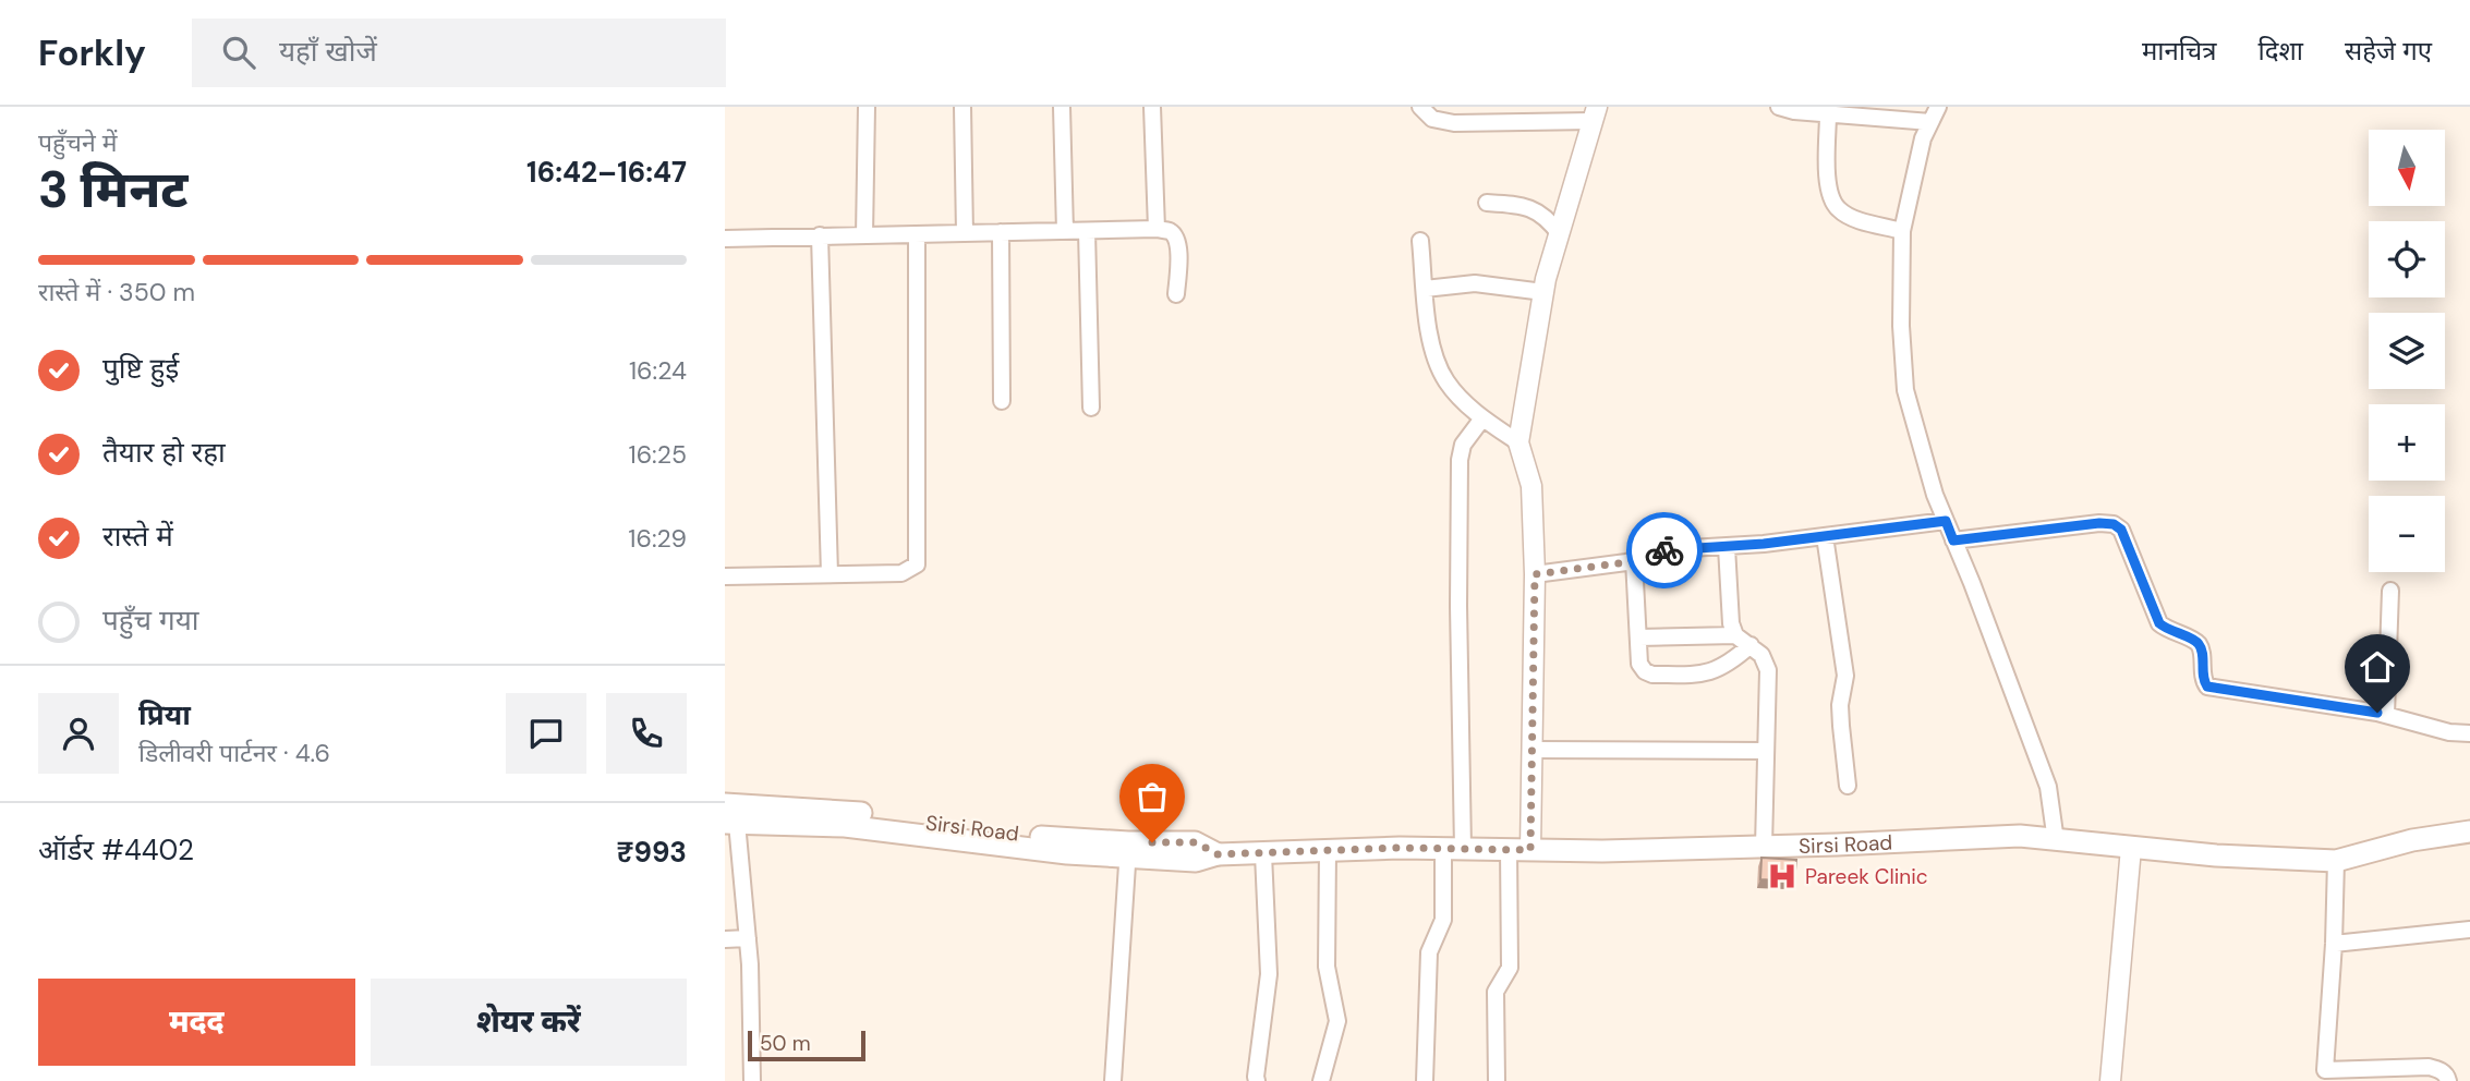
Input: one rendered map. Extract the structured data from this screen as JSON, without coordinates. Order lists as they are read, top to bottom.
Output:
{
  "streets": {
    "main road": ["Sirsi Road"]
  },
  "places": {
    "hospital": ["Pareek Clinic"]
  },
  "scale_bar": "50 m",
  "north": "bottom",
  "page": {
    "header": "Forkly",
    "search": "यहाँ खोजें",
    "nav": ["मानचित्र", "दिशा", "सहेजे गए"],
    "heading": ["3 मिनट", "पहुँचने में", "16:42–16:47"],
    "panel": [
      "प्रिया",
      "डिलीवरी पार्टनर · 4.6",
      "ऑर्डर #4402",
      "₹993"
    ],
    "map_buttons": ["+", "−"],
    "bar": "रास्ते में · 350 m",
    "list": [
      ["पुष्टि हुई", "16:24"],
      ["तैयार हो रहा", "16:25"],
      ["रास्ते में", "16:29"],
      "पहुँच गया"
    ],
    "buttons": ["मदद", "शेयर करें"],
    "scale": "50 m"
  }
}
